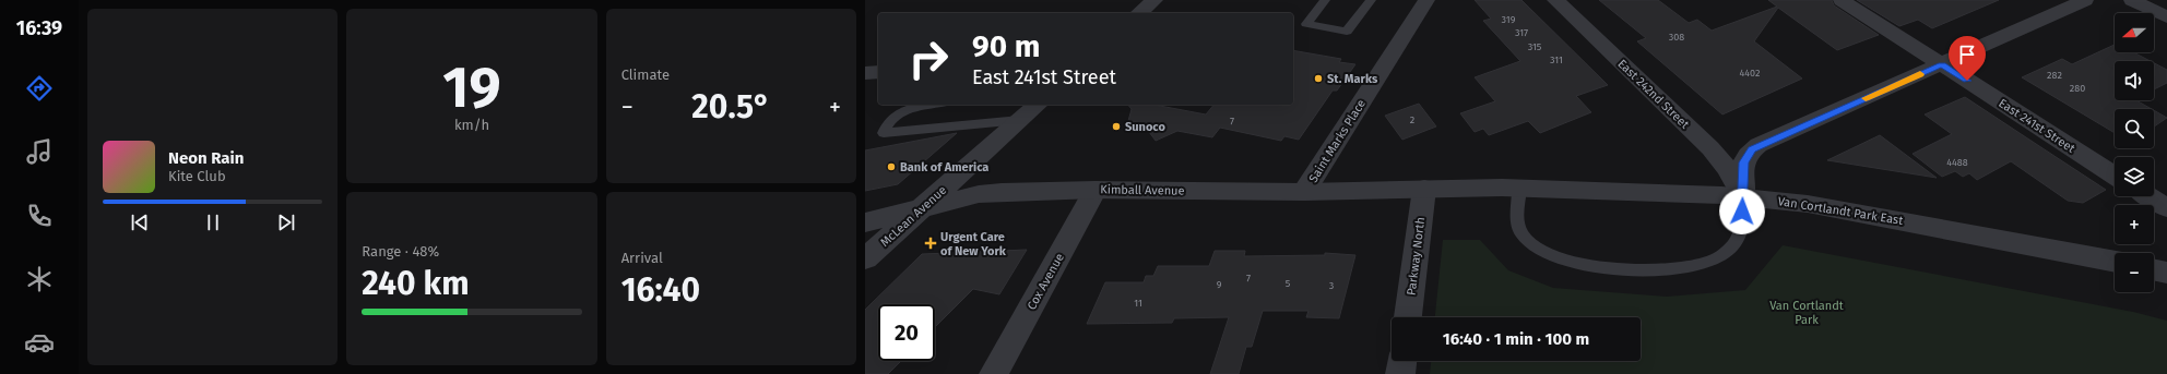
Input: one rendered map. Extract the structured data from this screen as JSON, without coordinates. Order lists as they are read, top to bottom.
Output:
{
  "streets": {
    "street": [
      "East 242nd Street",
      "East 241st Street",
      "Saint Marks Place",
      "Kimball Avenue",
      "Van Cortlandt Park East",
      "McLean Avenue",
      "Parkway North",
      "Cox Avenue"
    ]
  },
  "crossings": [
    ["East 242nd Street", "Van Cortlandt Park East"],
    ["Saint Marks Place", "Kimball Avenue"],
    ["Kimball Avenue", "Van Cortlandt Park East"],
    ["Kimball Avenue", "McLean Avenue"],
    ["Kimball Avenue", "Parkway North"],
    ["Kimball Avenue", "Cox Avenue"],
    ["Van Cortlandt Park East", "Parkway North"]
  ],
  "parks": ["Van Cortlandt Park"],
  "places": {
    "other": ["St. Marks", "Sunoco", "Bank of America"],
    "health": ["Urgent Care of New York"]
  },
  "house_numbers": [
    "319",
    "317",
    "308",
    "315",
    "311",
    "4402",
    "282",
    "280",
    "2",
    "7",
    "4488",
    "7",
    "5",
    "9",
    "3",
    "11"
  ],
  "north": "left",
  "page": {
    "tabs": "16:39",
    "tile": [
      ["19", "km/h"],
      "Climate",
      ["Range · 48%", "240 km"],
      ["Arrival", "16:40"]
    ],
    "map_buttons": ["+", "−"],
    "turn": ["90 m", "East 241st Street"],
    "heat": ["−", "20.5°", "+"],
    "song": ["Neon Rain", "Kite Club"],
    "limit": "20",
    "trip": "16:40 · 1 min · 100 m"
  }
}
